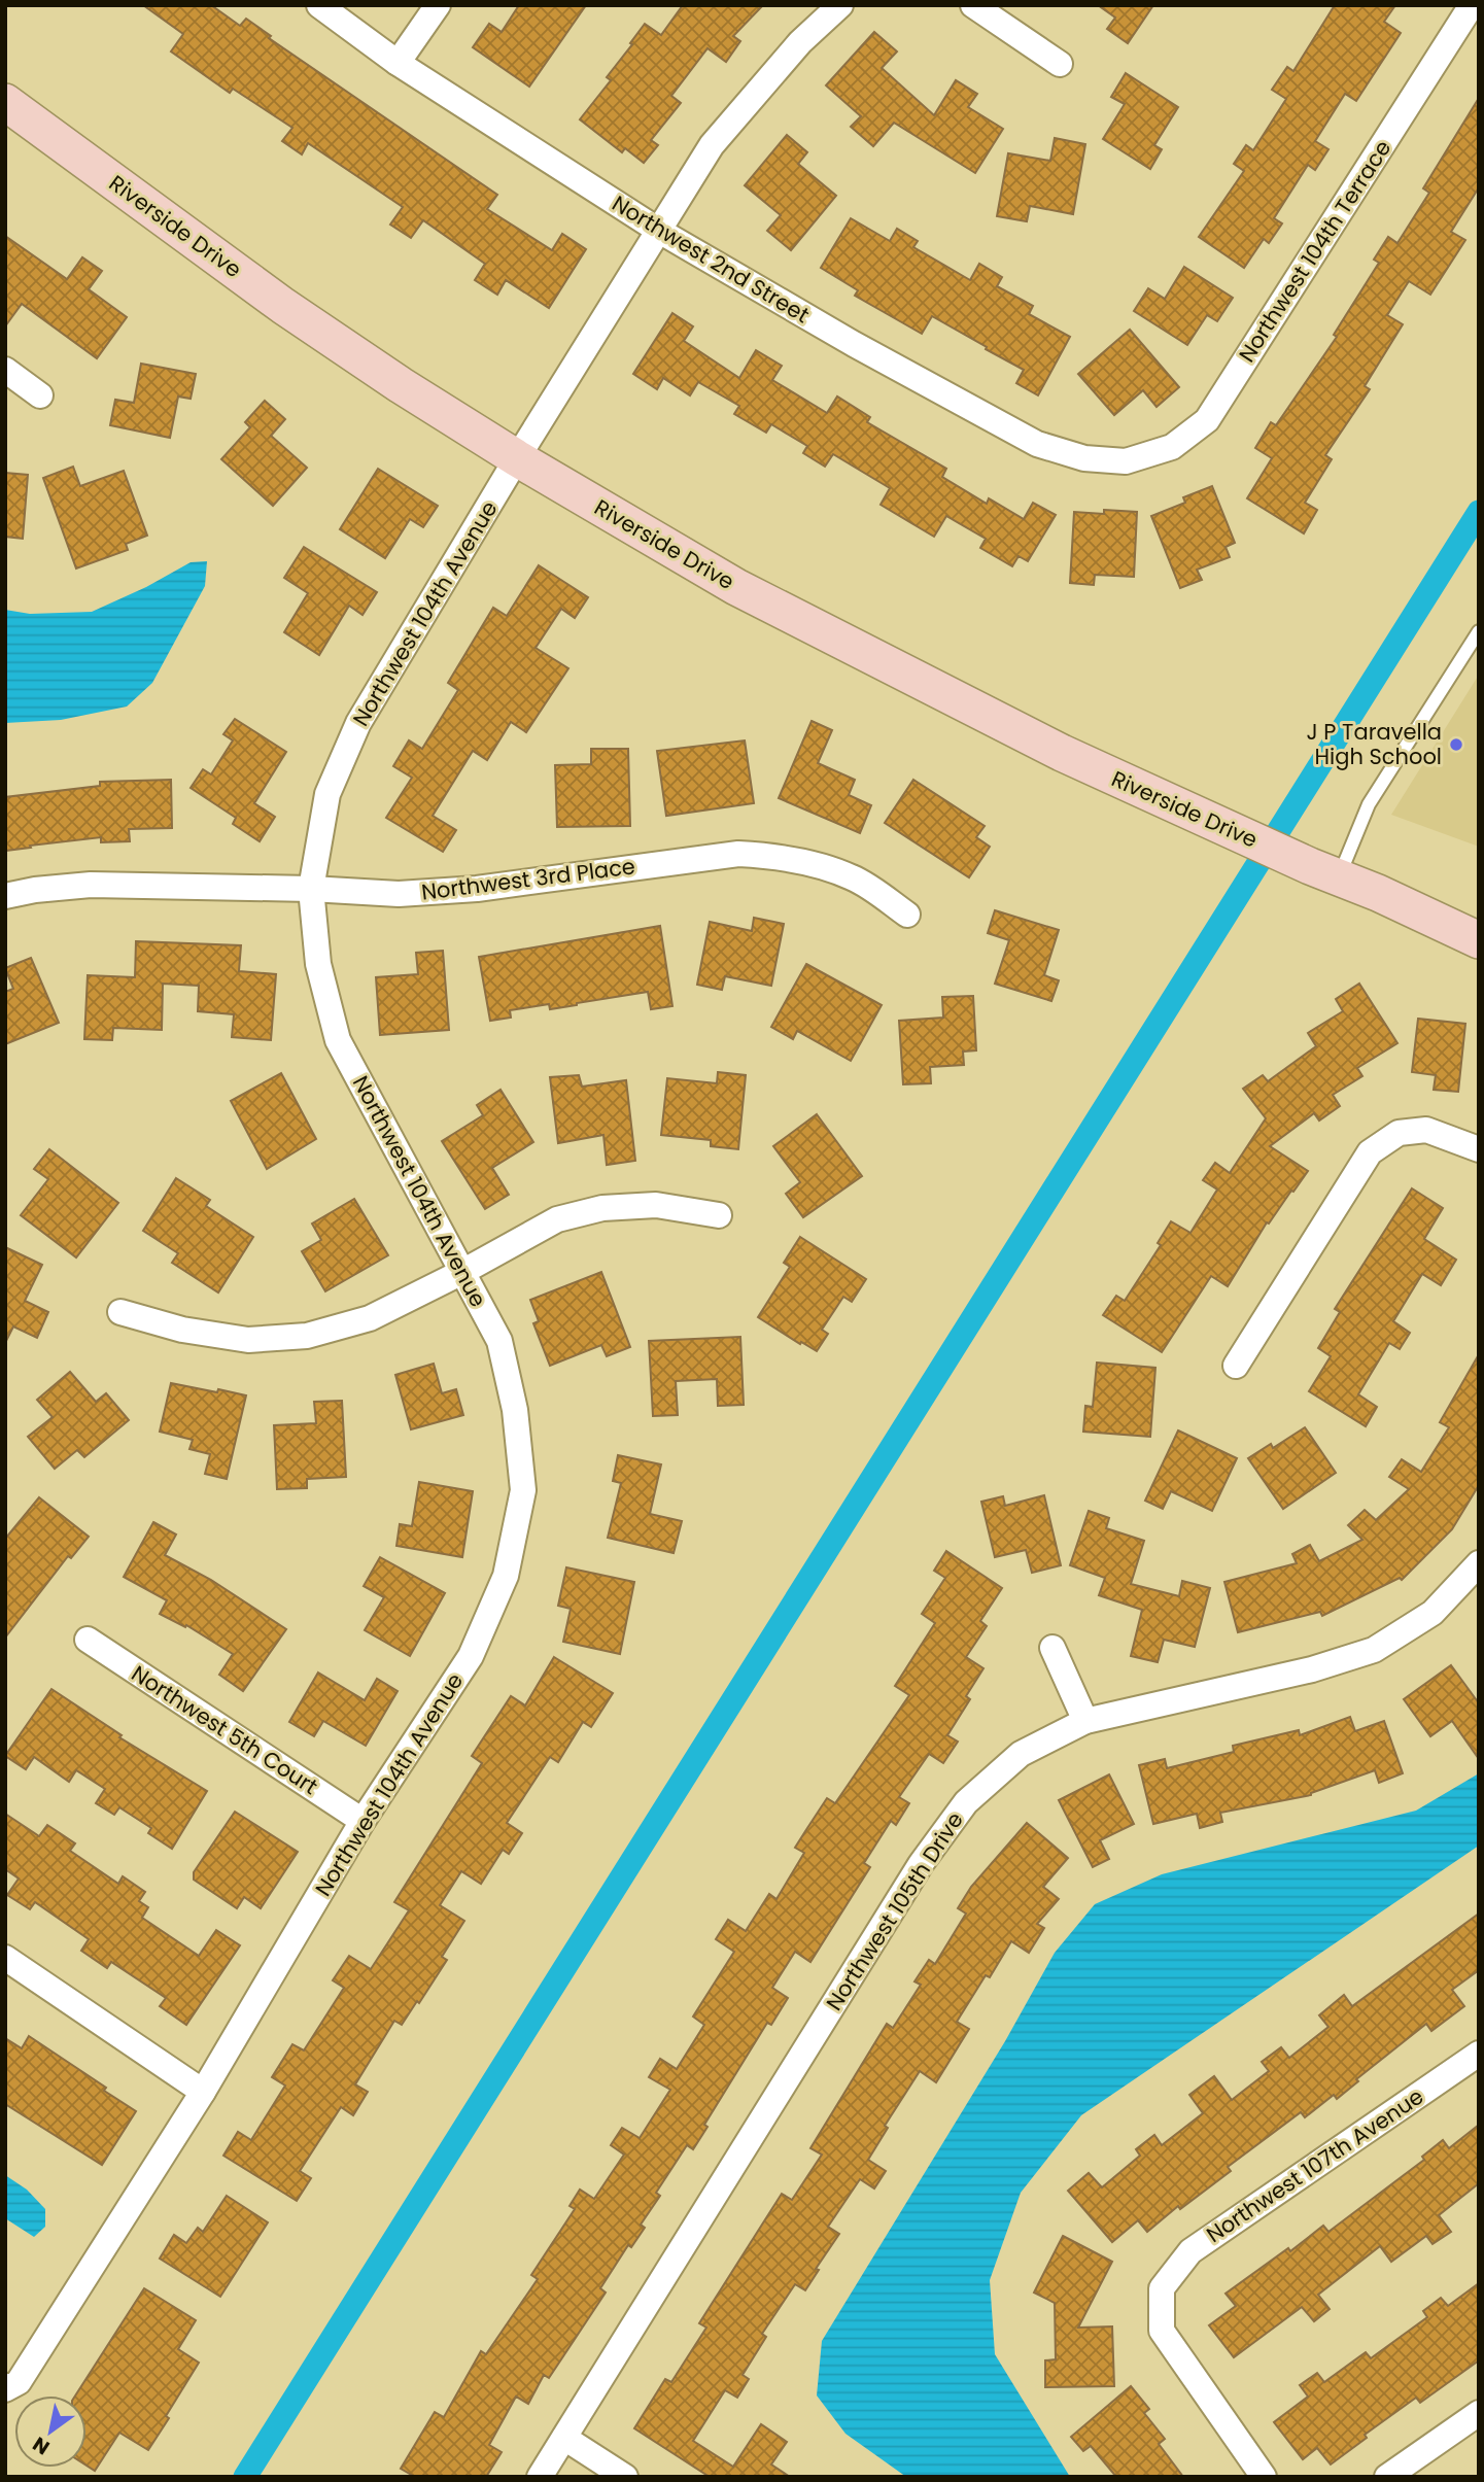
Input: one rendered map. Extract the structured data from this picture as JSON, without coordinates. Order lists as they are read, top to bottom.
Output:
{
  "streets": {
    "street": [
      "Riverside Drive",
      "Northwest 104th Terrace",
      "Northwest 2nd Street",
      "Northwest 104th Avenue",
      "Northwest 3rd Place",
      "Northwest 5th Court",
      "Northwest 105th Drive",
      "Northwest 107th Avenue"
    ]
  },
  "crossings": [
    ["Riverside Drive", "Northwest 104th Avenue"],
    ["Northwest 104th Terrace", "Northwest 2nd Street"],
    ["Northwest 2nd Street", "Northwest 104th Avenue"],
    ["Northwest 104th Avenue", "Northwest 3rd Place"],
    ["Northwest 104th Avenue", "Northwest 5th Court"]
  ],
  "places": ["J P Taravella High School"],
  "north": "bottom left"
}
